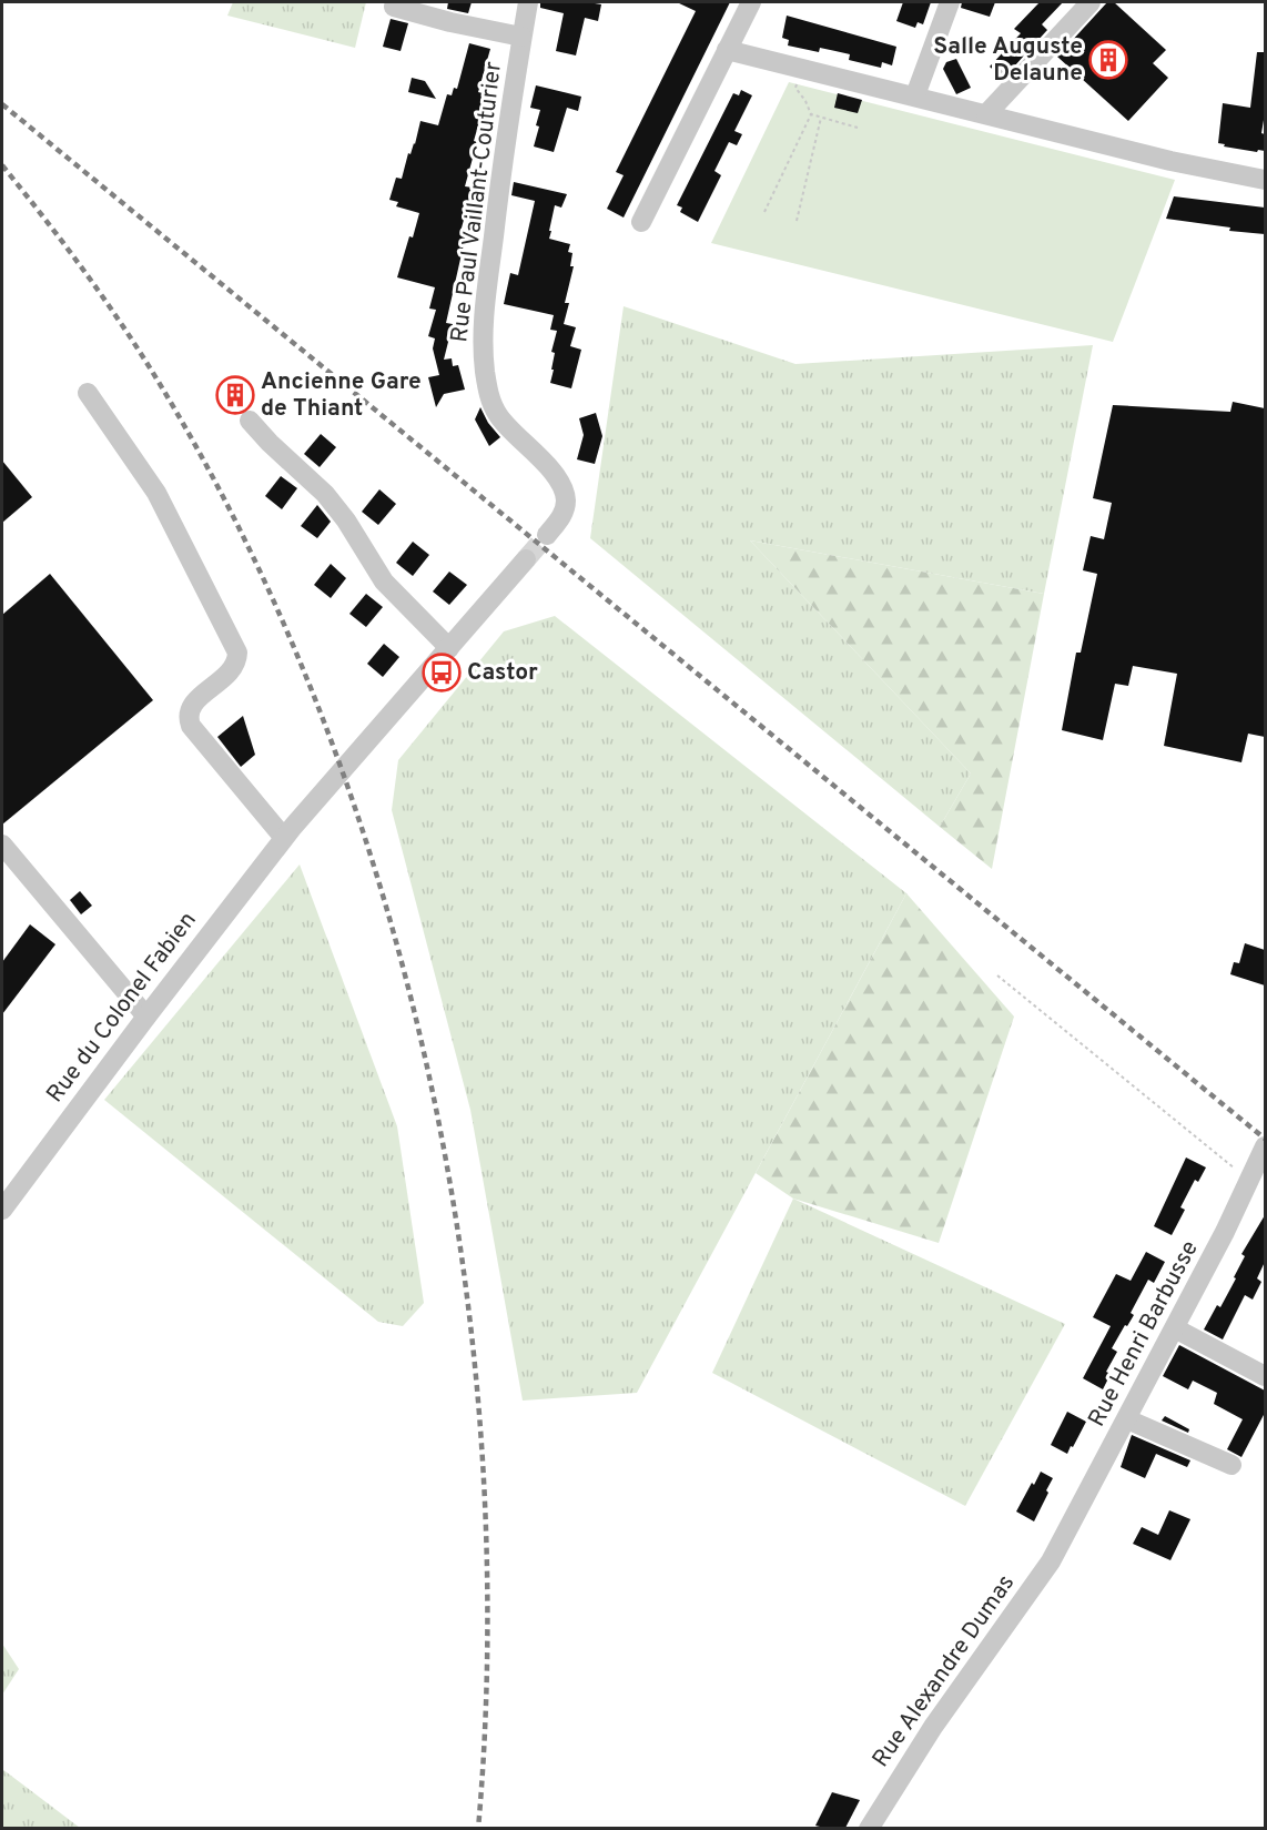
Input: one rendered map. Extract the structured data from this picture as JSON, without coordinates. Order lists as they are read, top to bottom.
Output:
{
  "streets": {
    "street": [
      "Rue Paul Vaillant-Couturier",
      "Rue du Colonel Fabien",
      "Rue Henri Barbusse",
      "Rue Alexandre Dumas"
    ]
  },
  "crossings": [
    ["Rue Henri Barbusse", "Rue Alexandre Dumas"]
  ],
  "places": {
    "building": ["Salle Auguste Delaune", "Ancienne Gare de Thiant"],
    "bus stop": ["Castor"]
  }
}
